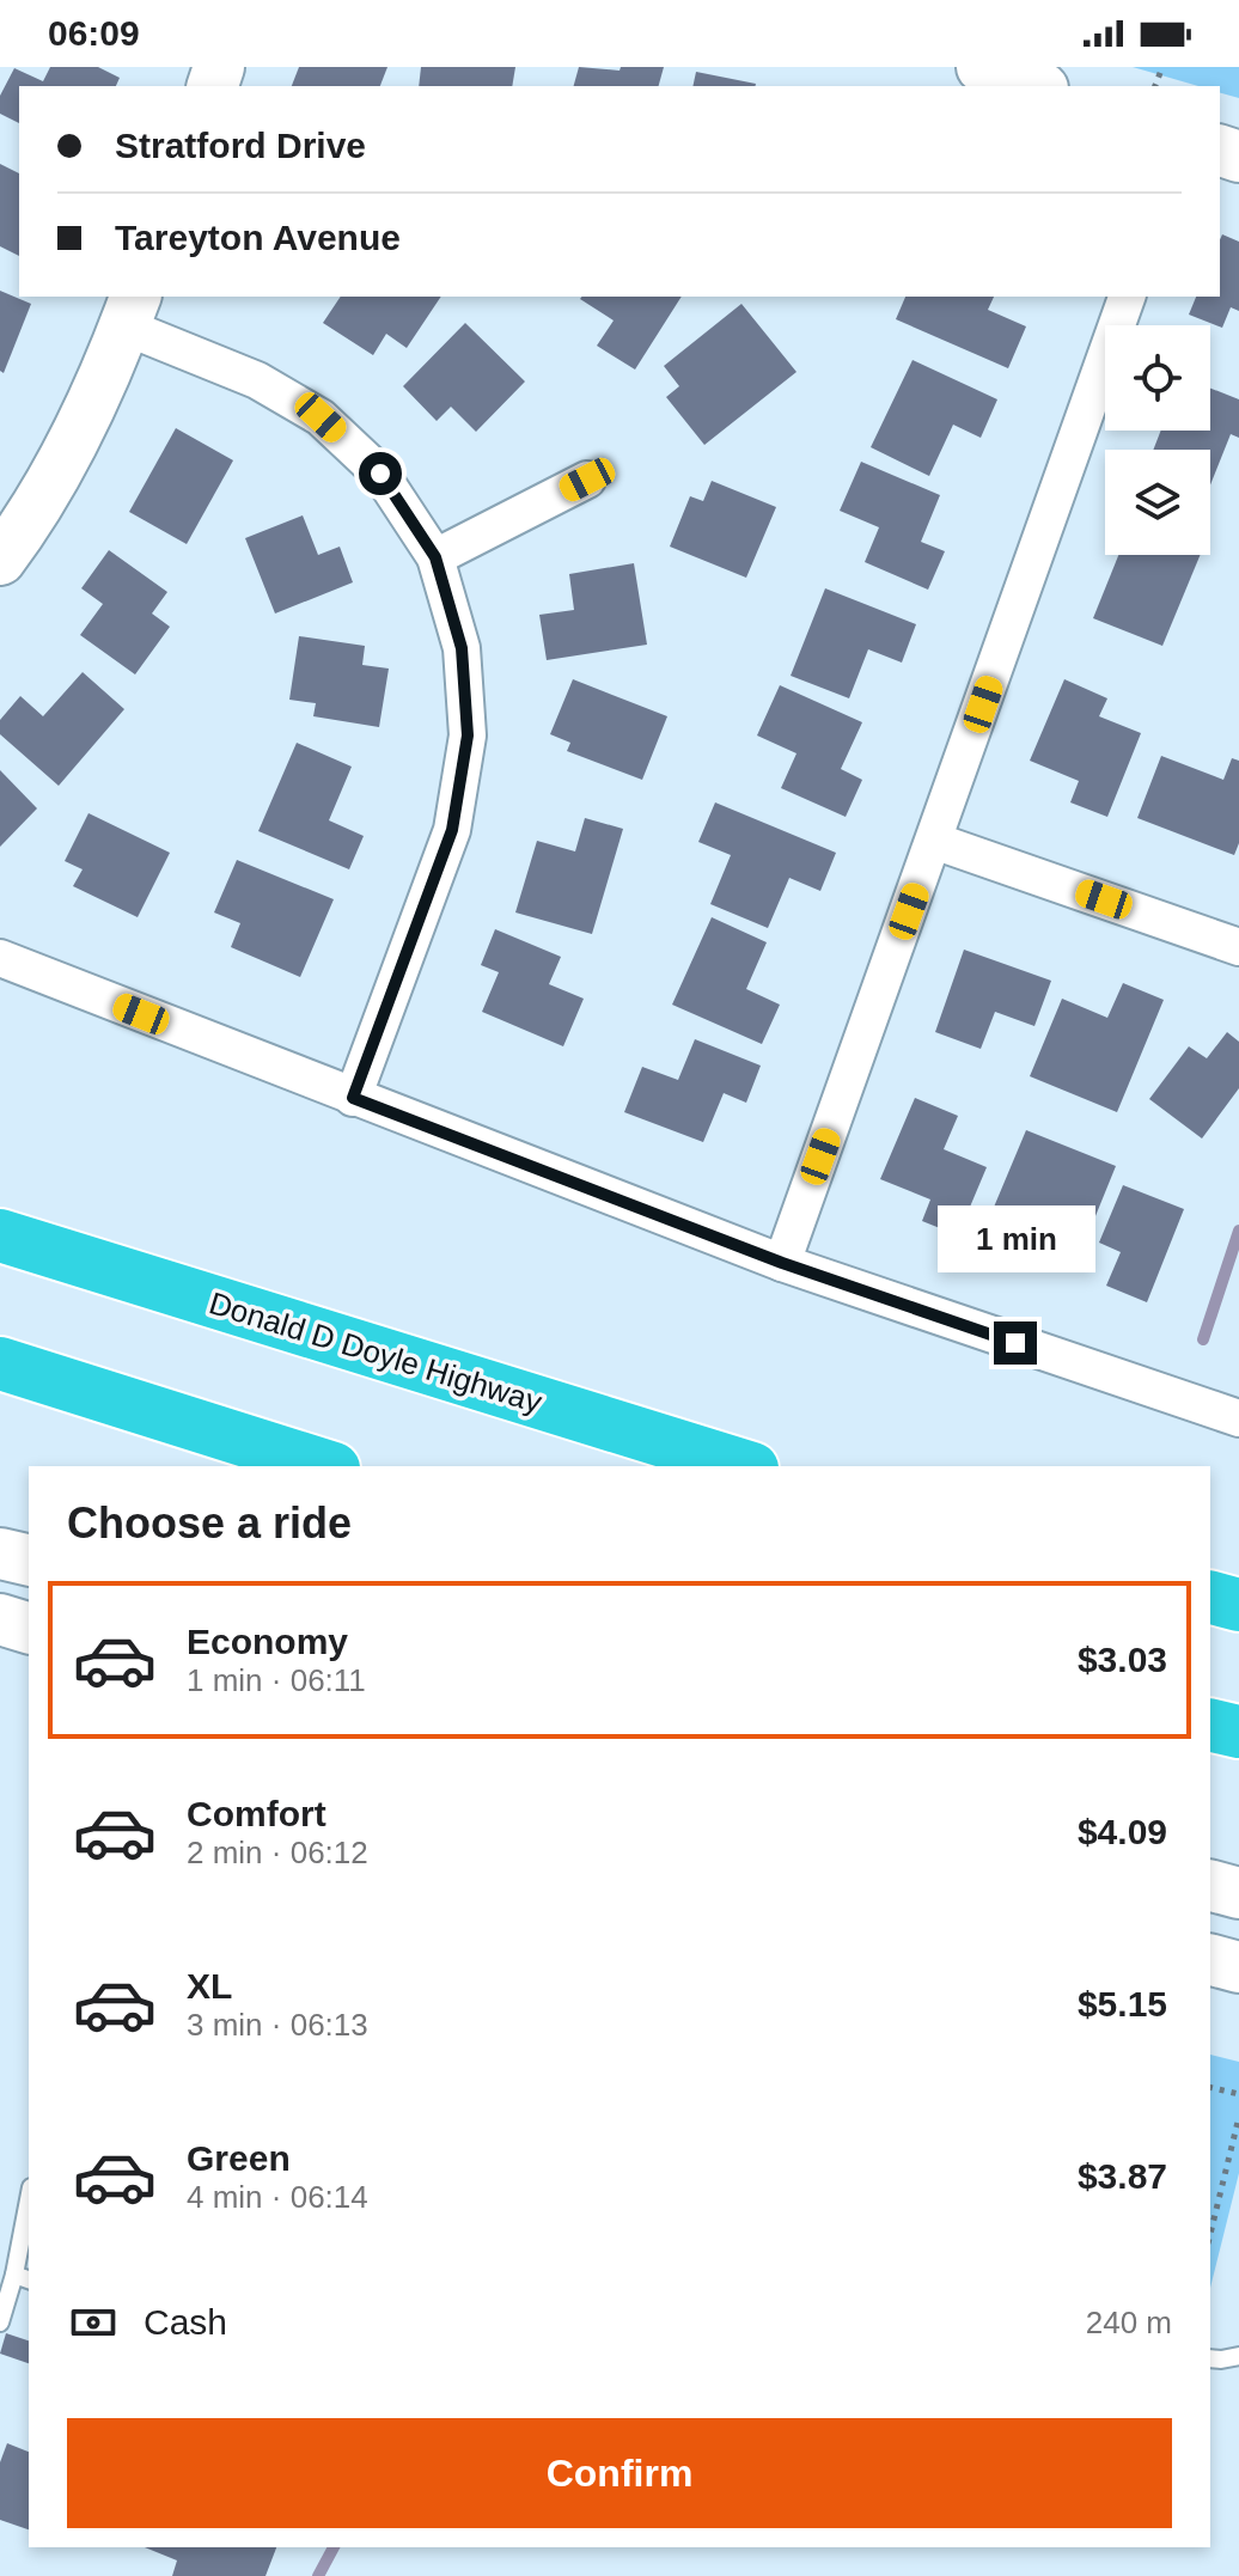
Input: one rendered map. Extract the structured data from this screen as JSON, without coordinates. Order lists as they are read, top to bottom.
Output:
{
  "streets": {
    "highway": ["Donald D Doyle Highway"]
  },
  "page": {
    "status": "06:09",
    "banner": ["Stratford Drive", "Tareyton Avenue"],
    "bubble": "1 min",
    "heading": "Choose a ride",
    "list": [
      {
        "name": "Economy",
        "note": "1 min · 06:11",
        "value": "$3.03"
      },
      {
        "name": "Comfort",
        "note": "2 min · 06:12",
        "value": "$4.09"
      },
      {
        "name": "XL",
        "note": "3 min · 06:13",
        "value": "$5.15"
      },
      {
        "name": "Green",
        "note": "4 min · 06:14",
        "value": "$3.87"
      }
    ],
    "pay": ["Cash", "240 m"],
    "buttons": "Confirm"
  }
}
